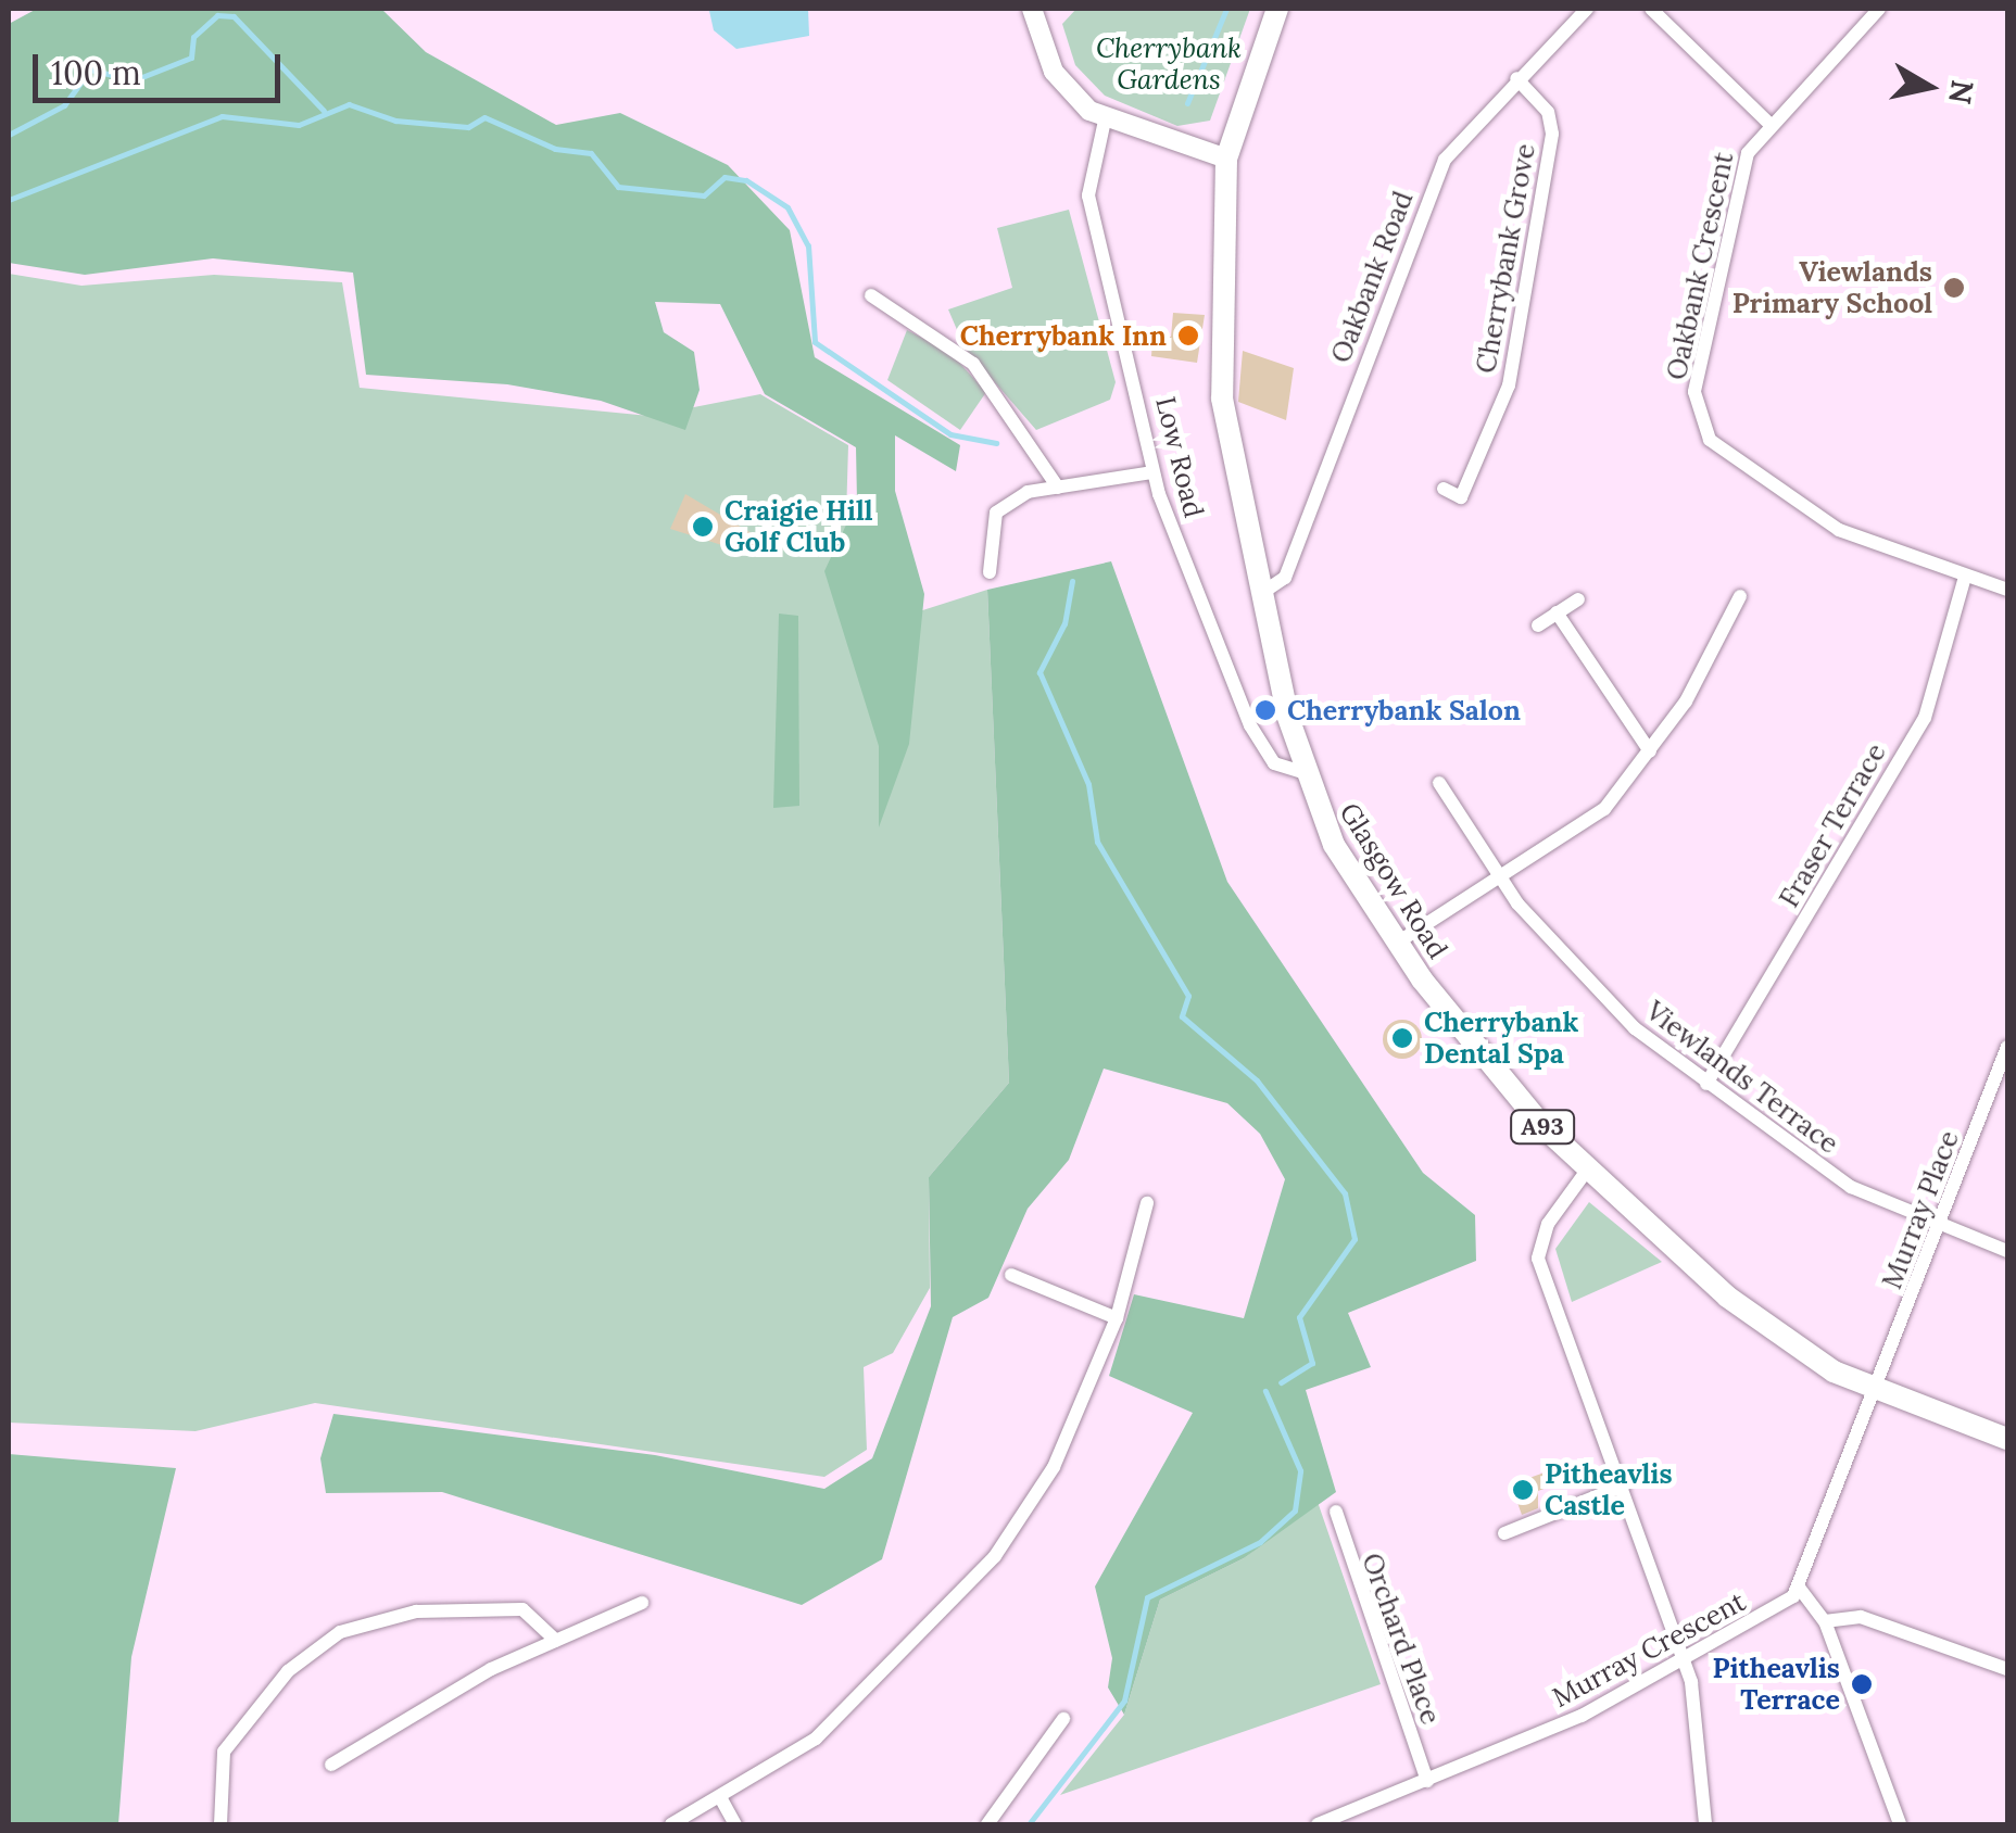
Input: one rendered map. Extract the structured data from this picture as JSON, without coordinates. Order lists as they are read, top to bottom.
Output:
{
  "streets": {
    "main road": ["Glasgow Road", "A93"],
    "street": [
      "Cherrybank Grove",
      "Oakbank Crescent",
      "Oakbank Road",
      "Low Road",
      "Fraser Terrace",
      "Viewlands Terrace",
      "Murray Place",
      "Orchard Place",
      "Murray Crescent"
    ]
  },
  "crossings": [
    ["Cherrybank Grove", "Oakbank Road"],
    ["Oakbank Crescent", "Fraser Terrace"],
    ["Oakbank Road", "Glasgow Road"],
    ["Low Road", "Glasgow Road"],
    ["Fraser Terrace", "Viewlands Terrace"],
    ["Glasgow Road", "Murray Place"],
    ["Viewlands Terrace", "Murray Place"],
    ["Orchard Place", "Murray Crescent"]
  ],
  "parks": ["Cherrybank Gardens"],
  "places": [
    "Viewlands Primary School",
    "Cherrybank Inn",
    "Craigie Hill Golf Club",
    "Cherrybank Salon",
    "Cherrybank Dental Spa",
    "Pitheavlis Castle",
    "Pitheavlis Terrace"
  ],
  "scale_bar": "100 m",
  "north": "right"
}
